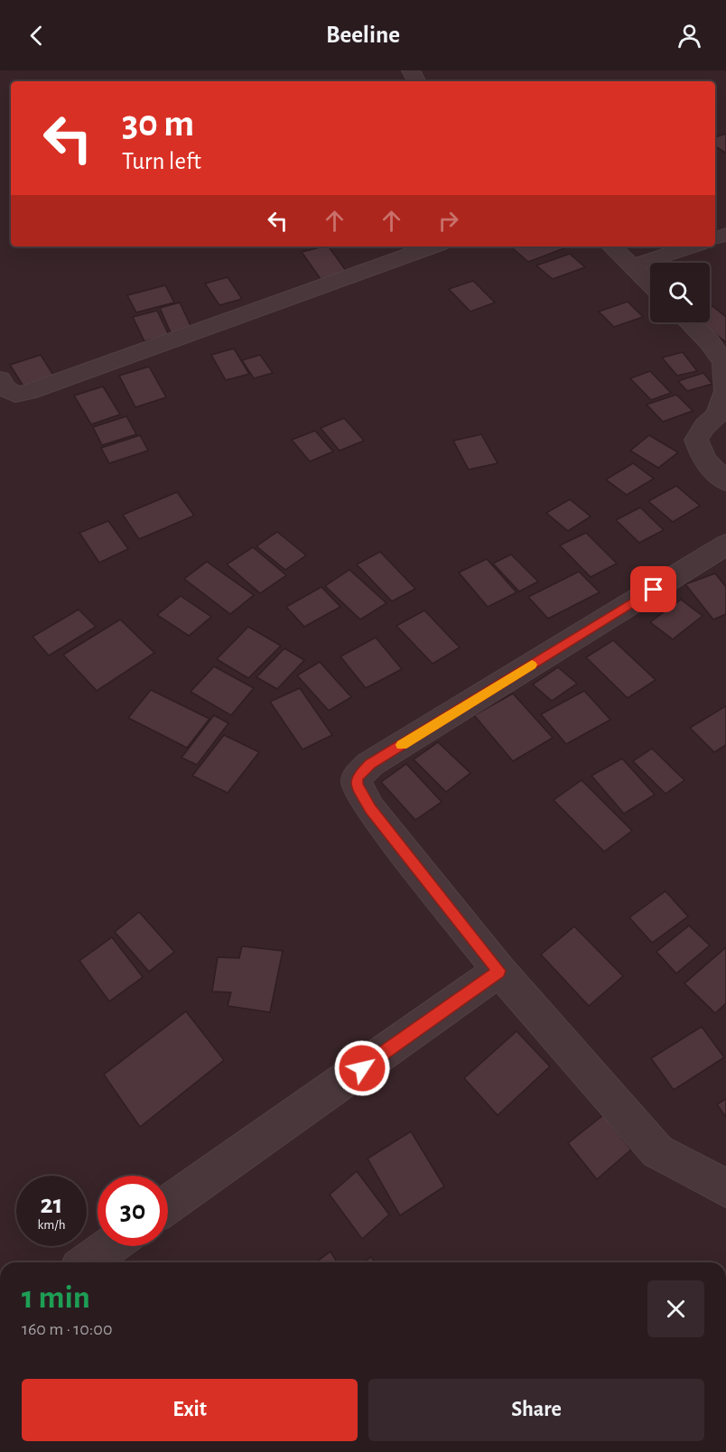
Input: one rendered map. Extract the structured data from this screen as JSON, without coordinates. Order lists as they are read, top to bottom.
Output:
{
  "page": {
    "header": "Beeline",
    "turn": ["30 m", "Turn left"],
    "speed": "21 km/h",
    "limit": "30",
    "heading": ["1 min", "160 m · 10:00"],
    "buttons": ["Exit", "Share"]
  }
}
